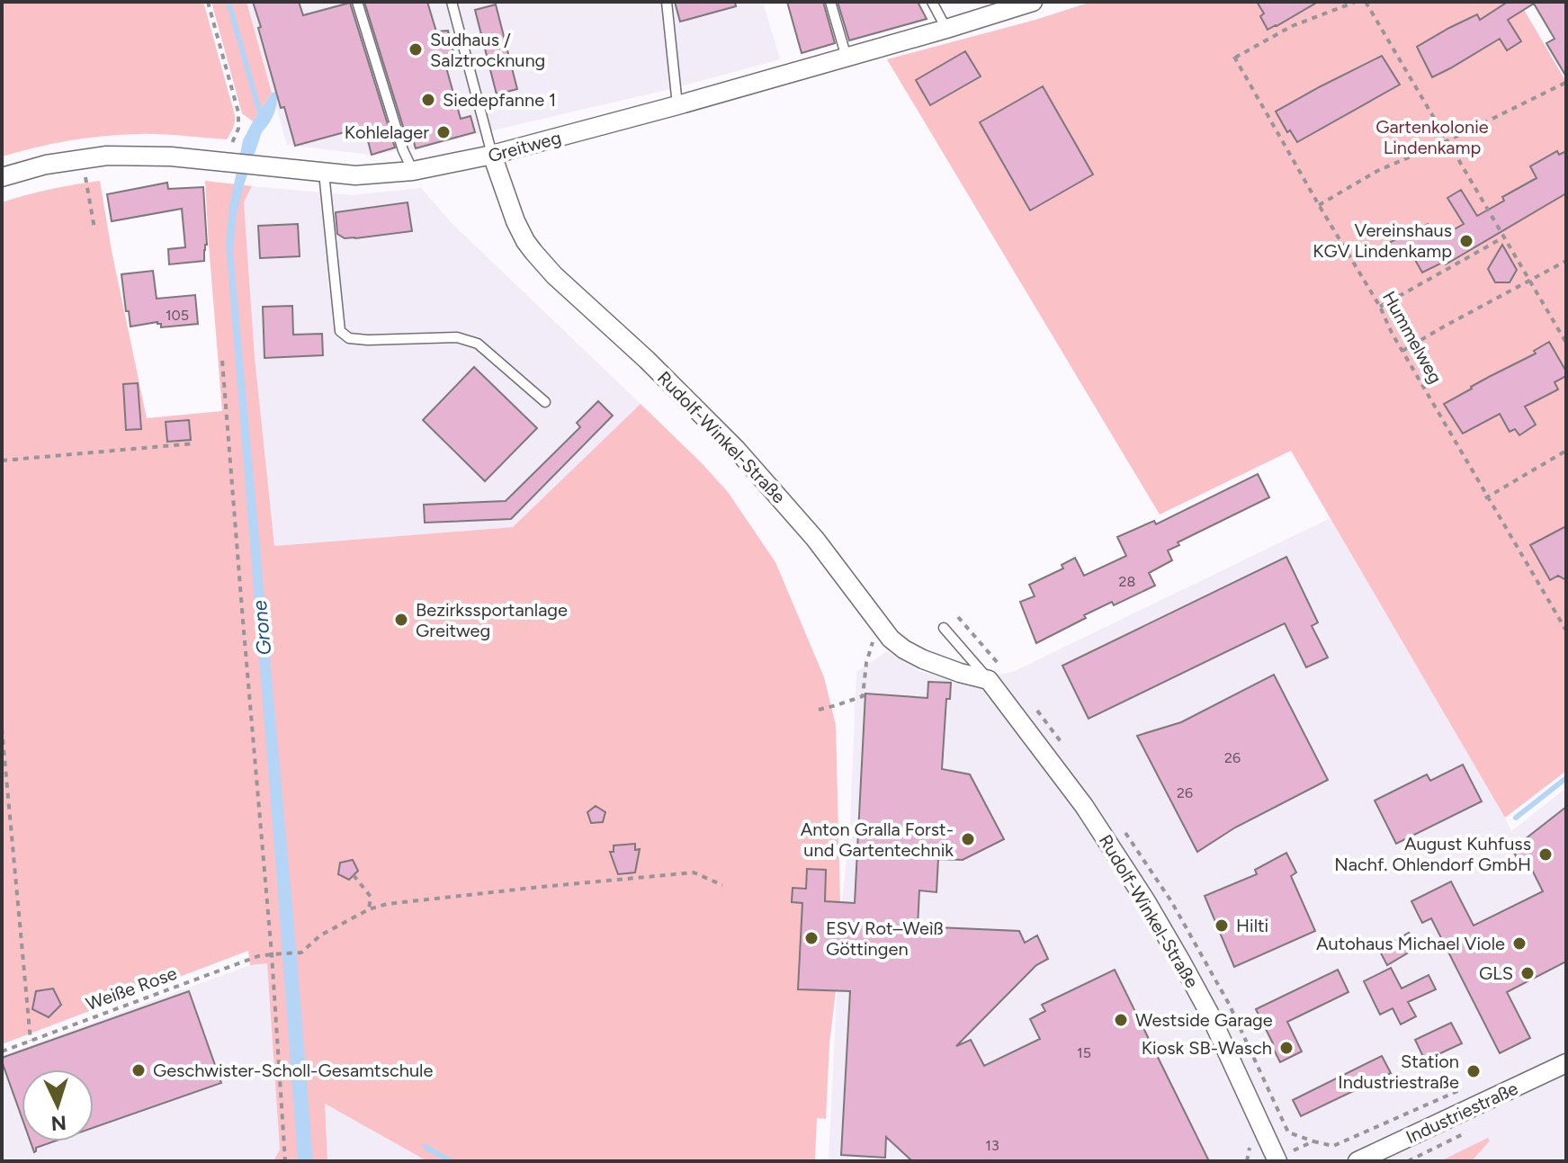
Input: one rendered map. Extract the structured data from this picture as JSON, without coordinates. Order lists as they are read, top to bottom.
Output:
{
  "streets": {
    "street": ["Greitweg", "Rudolf-Winkel-Straße", "Industriestraße"],
    "path": ["Hummelweg", "Weiße Rose"]
  },
  "crossings": [
    ["Greitweg", "Rudolf-Winkel-Straße"]
  ],
  "water": ["Grone"],
  "parks": ["Gartenkolonie Lindenkamp"],
  "places": [
    "Sudhaus / Salztrocknung",
    "Siedepfanne 1",
    "Kohlelager",
    "Vereinshaus KGV Lindenkamp",
    "Bezirkssportanlage Greitweg",
    "Anton Gralla Forst- und Gartentechnik",
    "August Kuhfuss Nachf. Ohlendorf GmbH",
    "Hilti",
    "ESV Rot–Weìß Göttingen",
    "Autohaus Michael Viole",
    "GLS",
    "Westside Garage",
    "Kiosk SB-Wasch",
    "Geschwister-Scholl-Gesamtschule",
    "Station Industriestraße"
  ],
  "house_numbers": [
    "105",
    "28",
    "26",
    "26",
    "15",
    "13"
  ],
  "north": "bottom"
}
